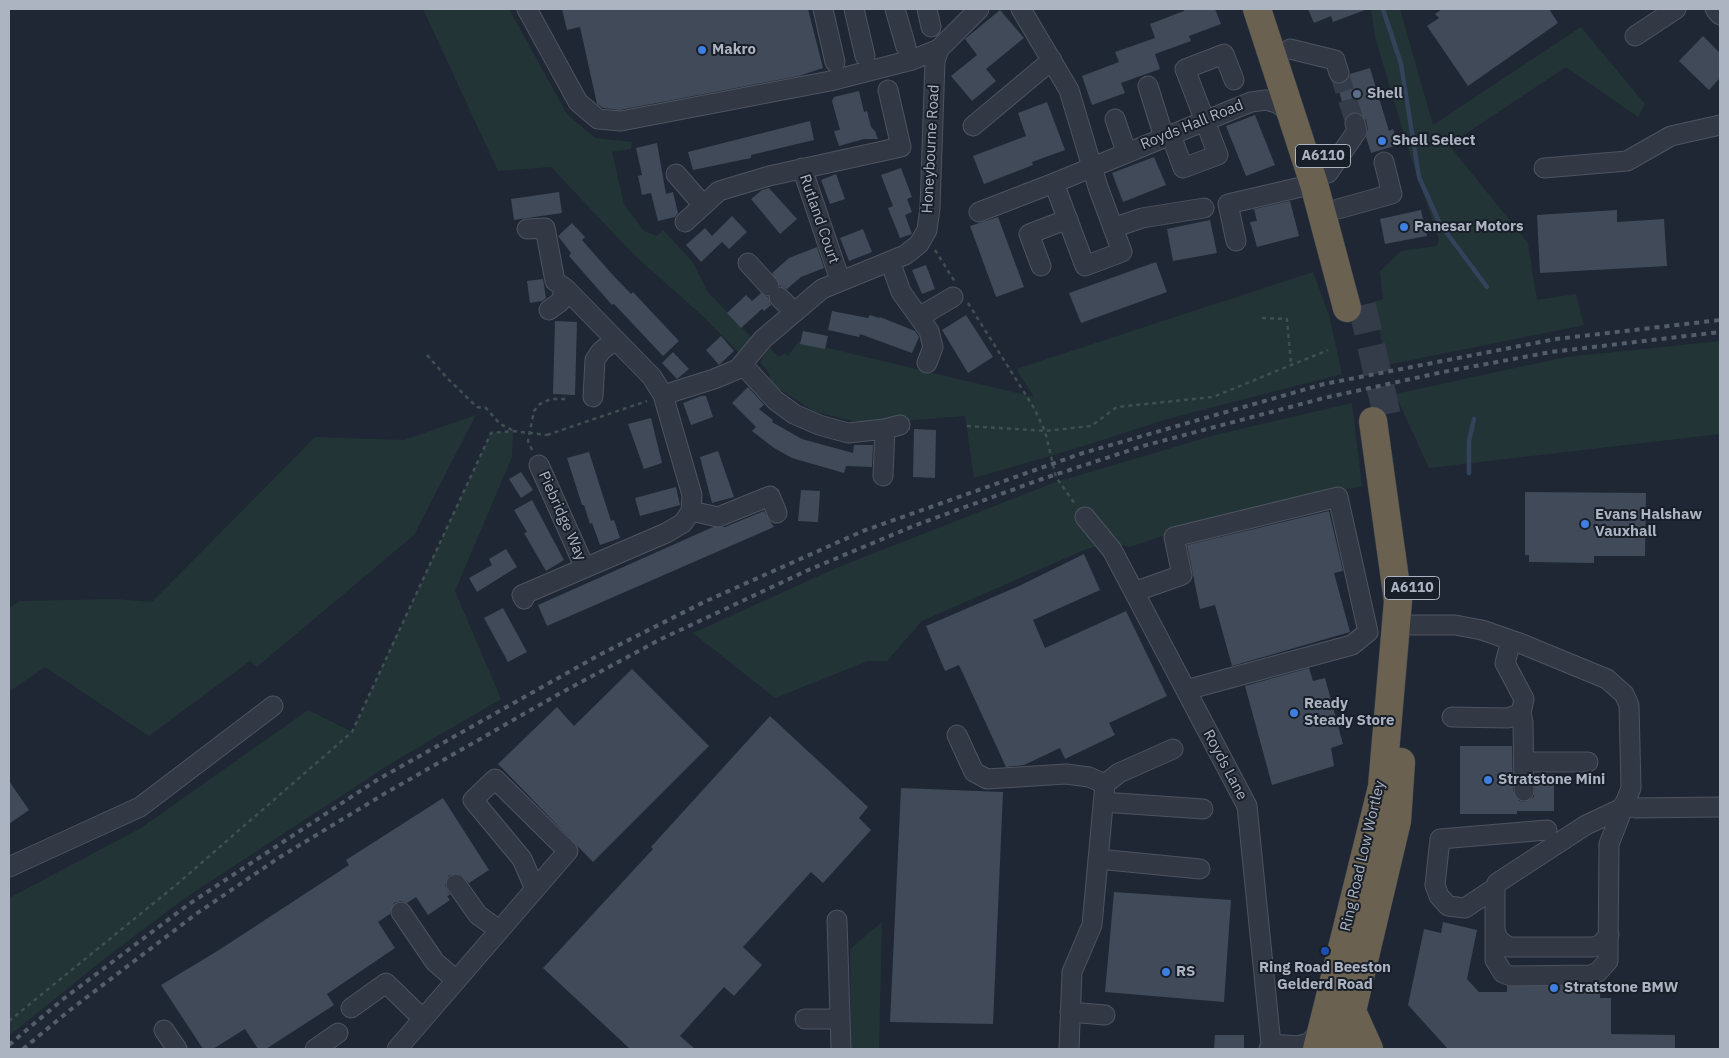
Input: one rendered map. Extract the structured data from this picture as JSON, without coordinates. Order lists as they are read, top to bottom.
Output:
{
  "streets": {
    "highway": ["A6110", "Ring Road Low Wortley"],
    "street": [
      "Royds Hall Road",
      "Honeybourne Road",
      "Rutland Court",
      "Piebridge Way",
      "Royds Lane"
    ]
  },
  "crossings": [
    ["Royds Hall Road", "A6110"],
    ["Royds Lane", "Ring Road Low Wortley"]
  ],
  "places": [
    "Makro",
    "Shell",
    "Shell Select",
    "Panesar Motors",
    "Evans Halshaw Vauxhall",
    "Ready Steady Store",
    "Stratstone Mini",
    "Ring Road Beeston Gelderd Road",
    "RS",
    "Stratstone BMW"
  ]
}
